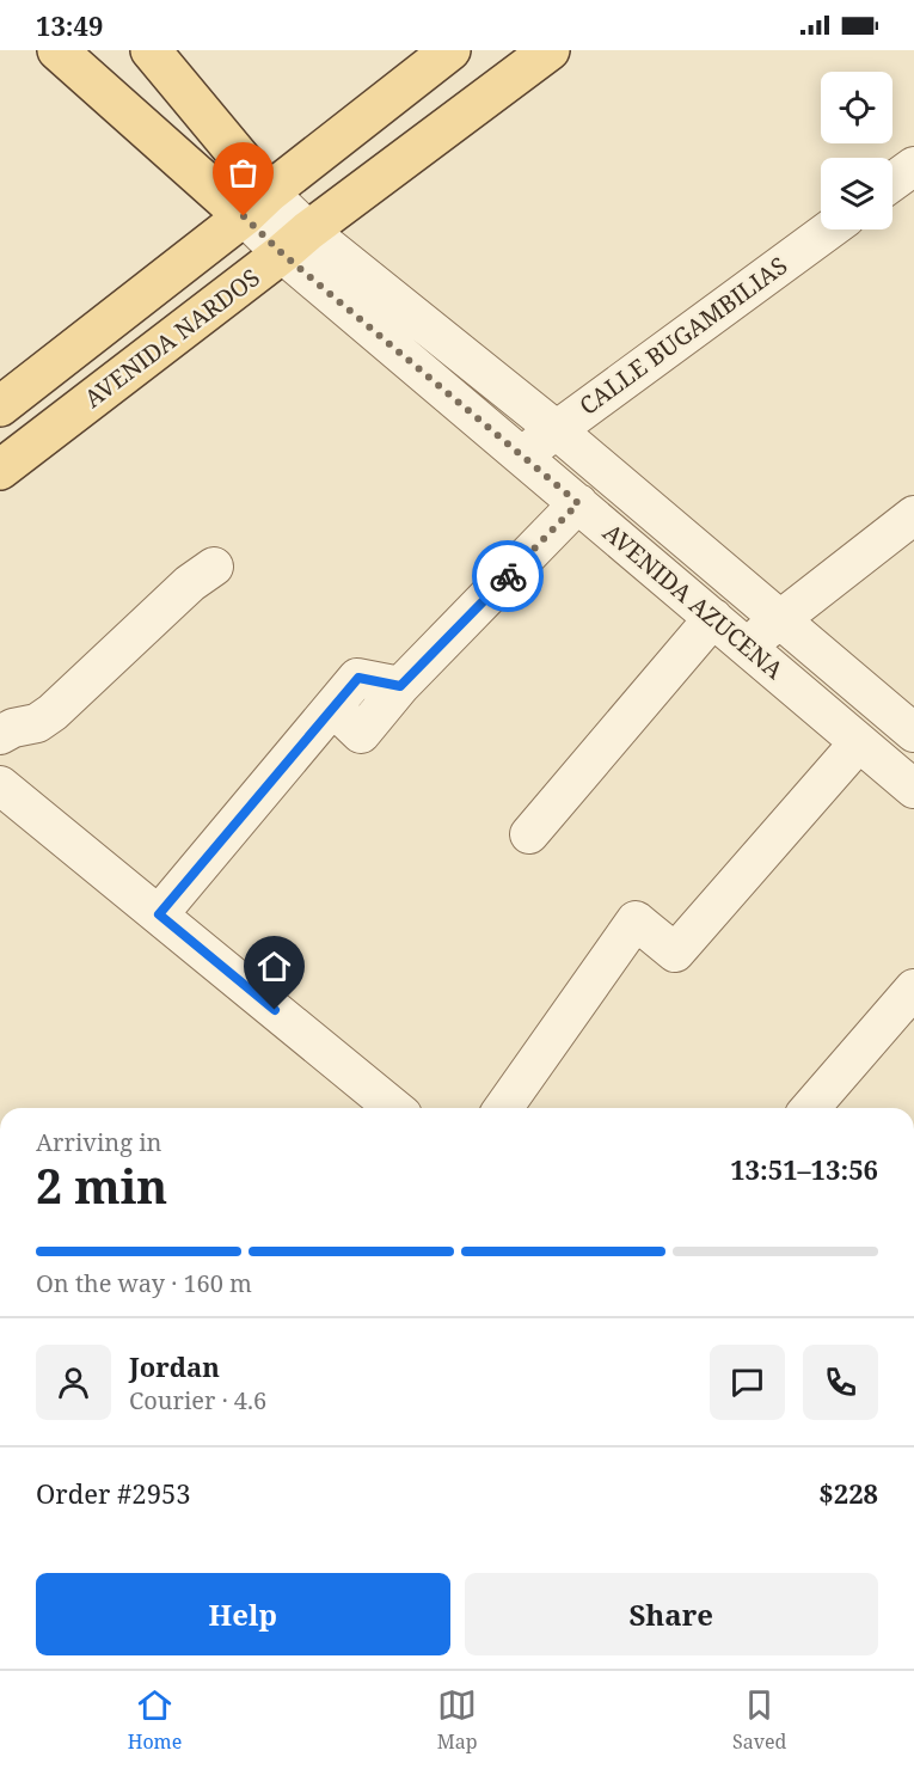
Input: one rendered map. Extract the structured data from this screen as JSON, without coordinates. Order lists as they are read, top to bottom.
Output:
{
  "streets": {
    "main road": ["AVENIDA NARDOS"],
    "street": ["CALLE BUGAMBILIAS", "AVENIDA AZUCENA"]
  },
  "crossings": [
    ["CALLE BUGAMBILIAS", "AVENIDA AZUCENA"],
    ["AVENIDA NARDOS", "AVENIDA AZUCENA"]
  ],
  "page": {
    "status": "13:49",
    "heading": ["2 min", "Arriving in", "13:51–13:56"],
    "panel": [
      "Jordan",
      "Courier · 4.6",
      "Order #2953",
      "$228"
    ],
    "bar": "On the way · 160 m",
    "buttons": ["Help", "Share"],
    "tabs": ["Home", "Map", "Saved"]
  }
}
